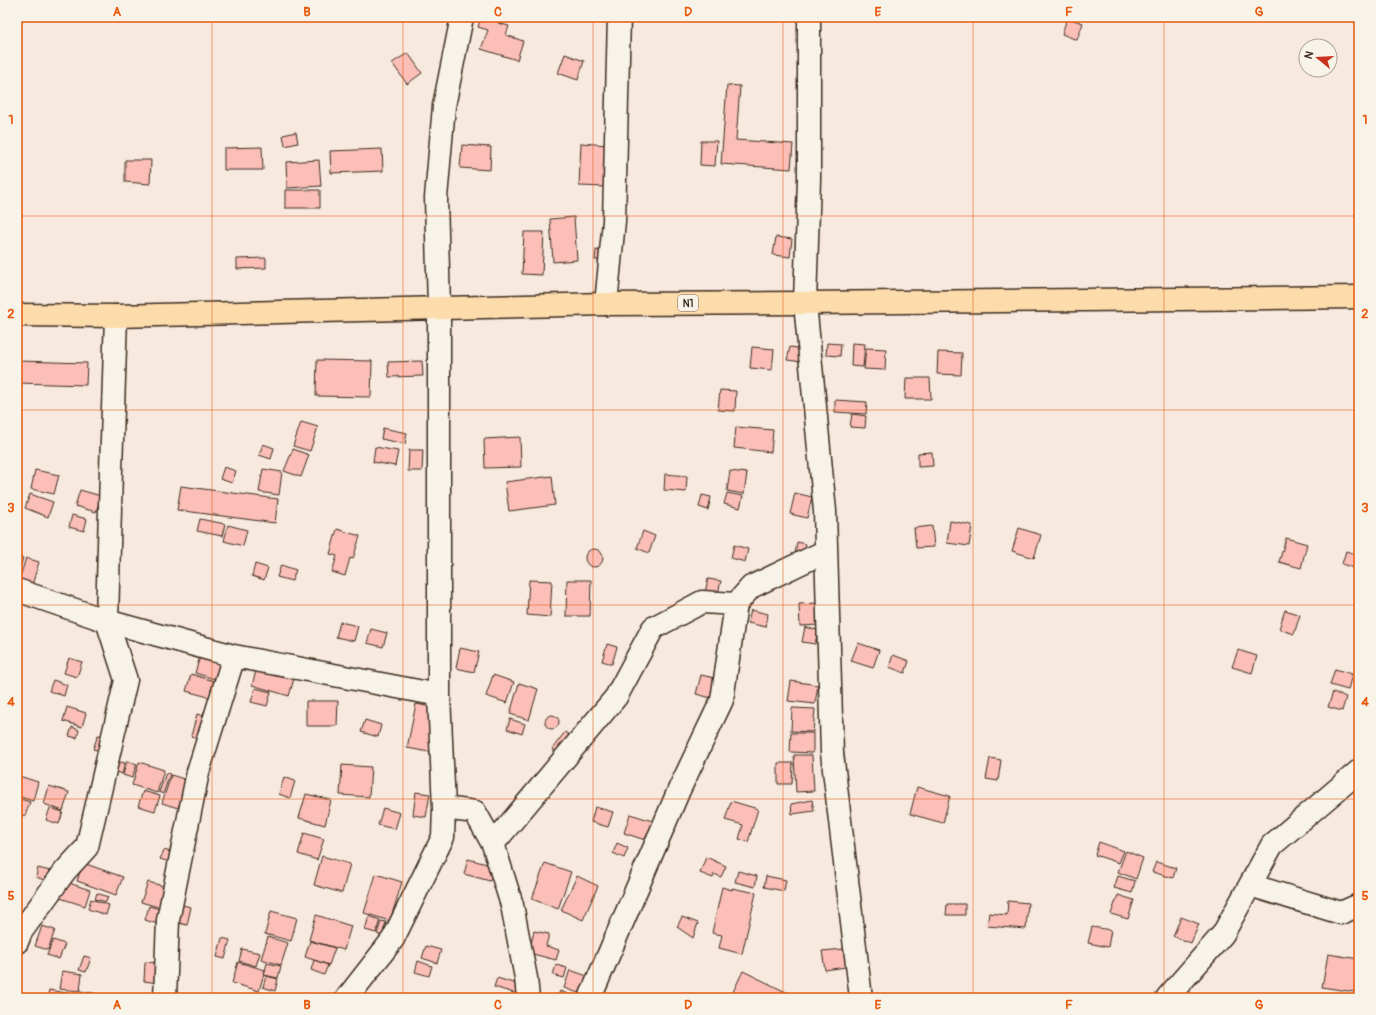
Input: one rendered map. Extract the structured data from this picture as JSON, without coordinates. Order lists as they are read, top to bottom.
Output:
{
  "streets": {
    "main road": ["N1"]
  },
  "north": "left",
  "grid": {
    "columns": [
      "A",
      "B",
      "C",
      "D",
      "E",
      "F",
      "G"
    ],
    "rows": [
      "1",
      "2",
      "3",
      "4",
      "5"
    ]
  }
}
